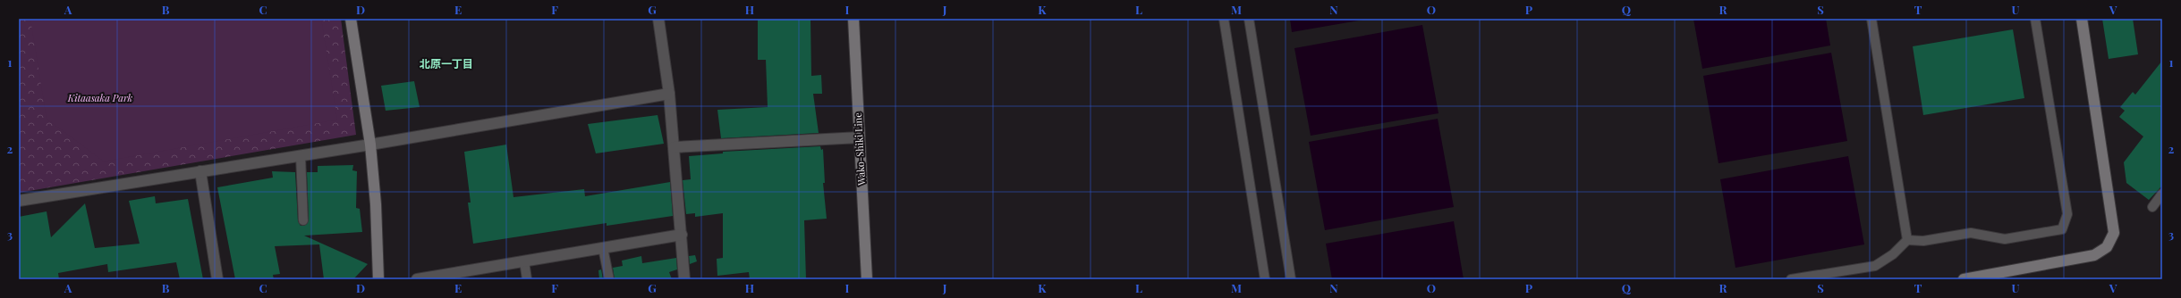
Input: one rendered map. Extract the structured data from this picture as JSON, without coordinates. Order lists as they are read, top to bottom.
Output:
{
  "streets": {
    "street": ["Wako-Shiki Line"]
  },
  "districts": ["北原一丁目"],
  "parks": ["Kitaasaka Park"],
  "grid": {
    "columns": [
      "A",
      "B",
      "C",
      "D",
      "E",
      "F",
      "G",
      "H",
      "I",
      "J",
      "K",
      "L",
      "M",
      "N",
      "O",
      "P",
      "Q",
      "R",
      "S",
      "T",
      "U",
      "V"
    ],
    "rows": ["1", "2", "3"]
  }
}
